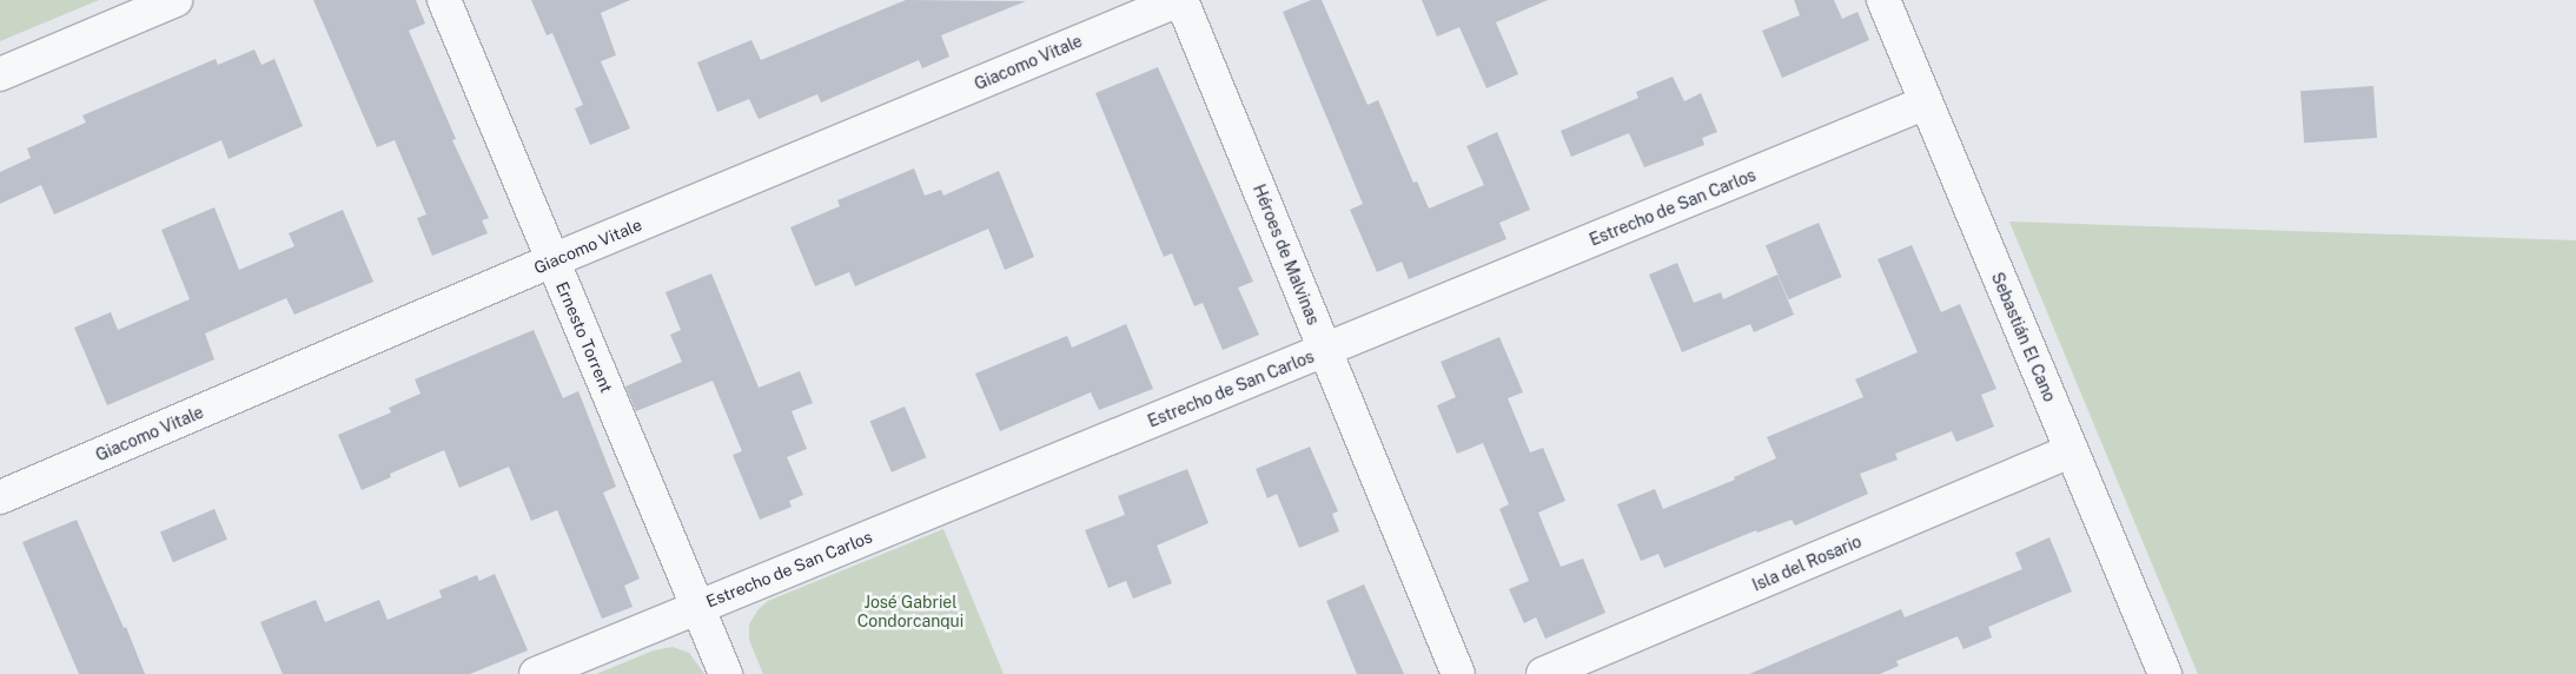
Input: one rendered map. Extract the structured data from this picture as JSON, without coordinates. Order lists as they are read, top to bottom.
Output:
{
  "streets": {
    "street": [
      "Giacomo Vitale",
      "Estrecho de San Carlos",
      "Héroes de Malvinas",
      "Ernesto Torrent",
      "Sebastián El Cano",
      "Isla del Rosario"
    ]
  },
  "crossings": [
    ["Giacomo Vitale", "Héroes de Malvinas"],
    ["Giacomo Vitale", "Ernesto Torrent"],
    ["Estrecho de San Carlos", "Héroes de Malvinas"],
    ["Estrecho de San Carlos", "Ernesto Torrent"],
    ["Estrecho de San Carlos", "Sebastián El Cano"],
    ["Sebastián El Cano", "Isla del Rosario"]
  ],
  "parks": ["José Gabriel Condorcanqui"]
}
